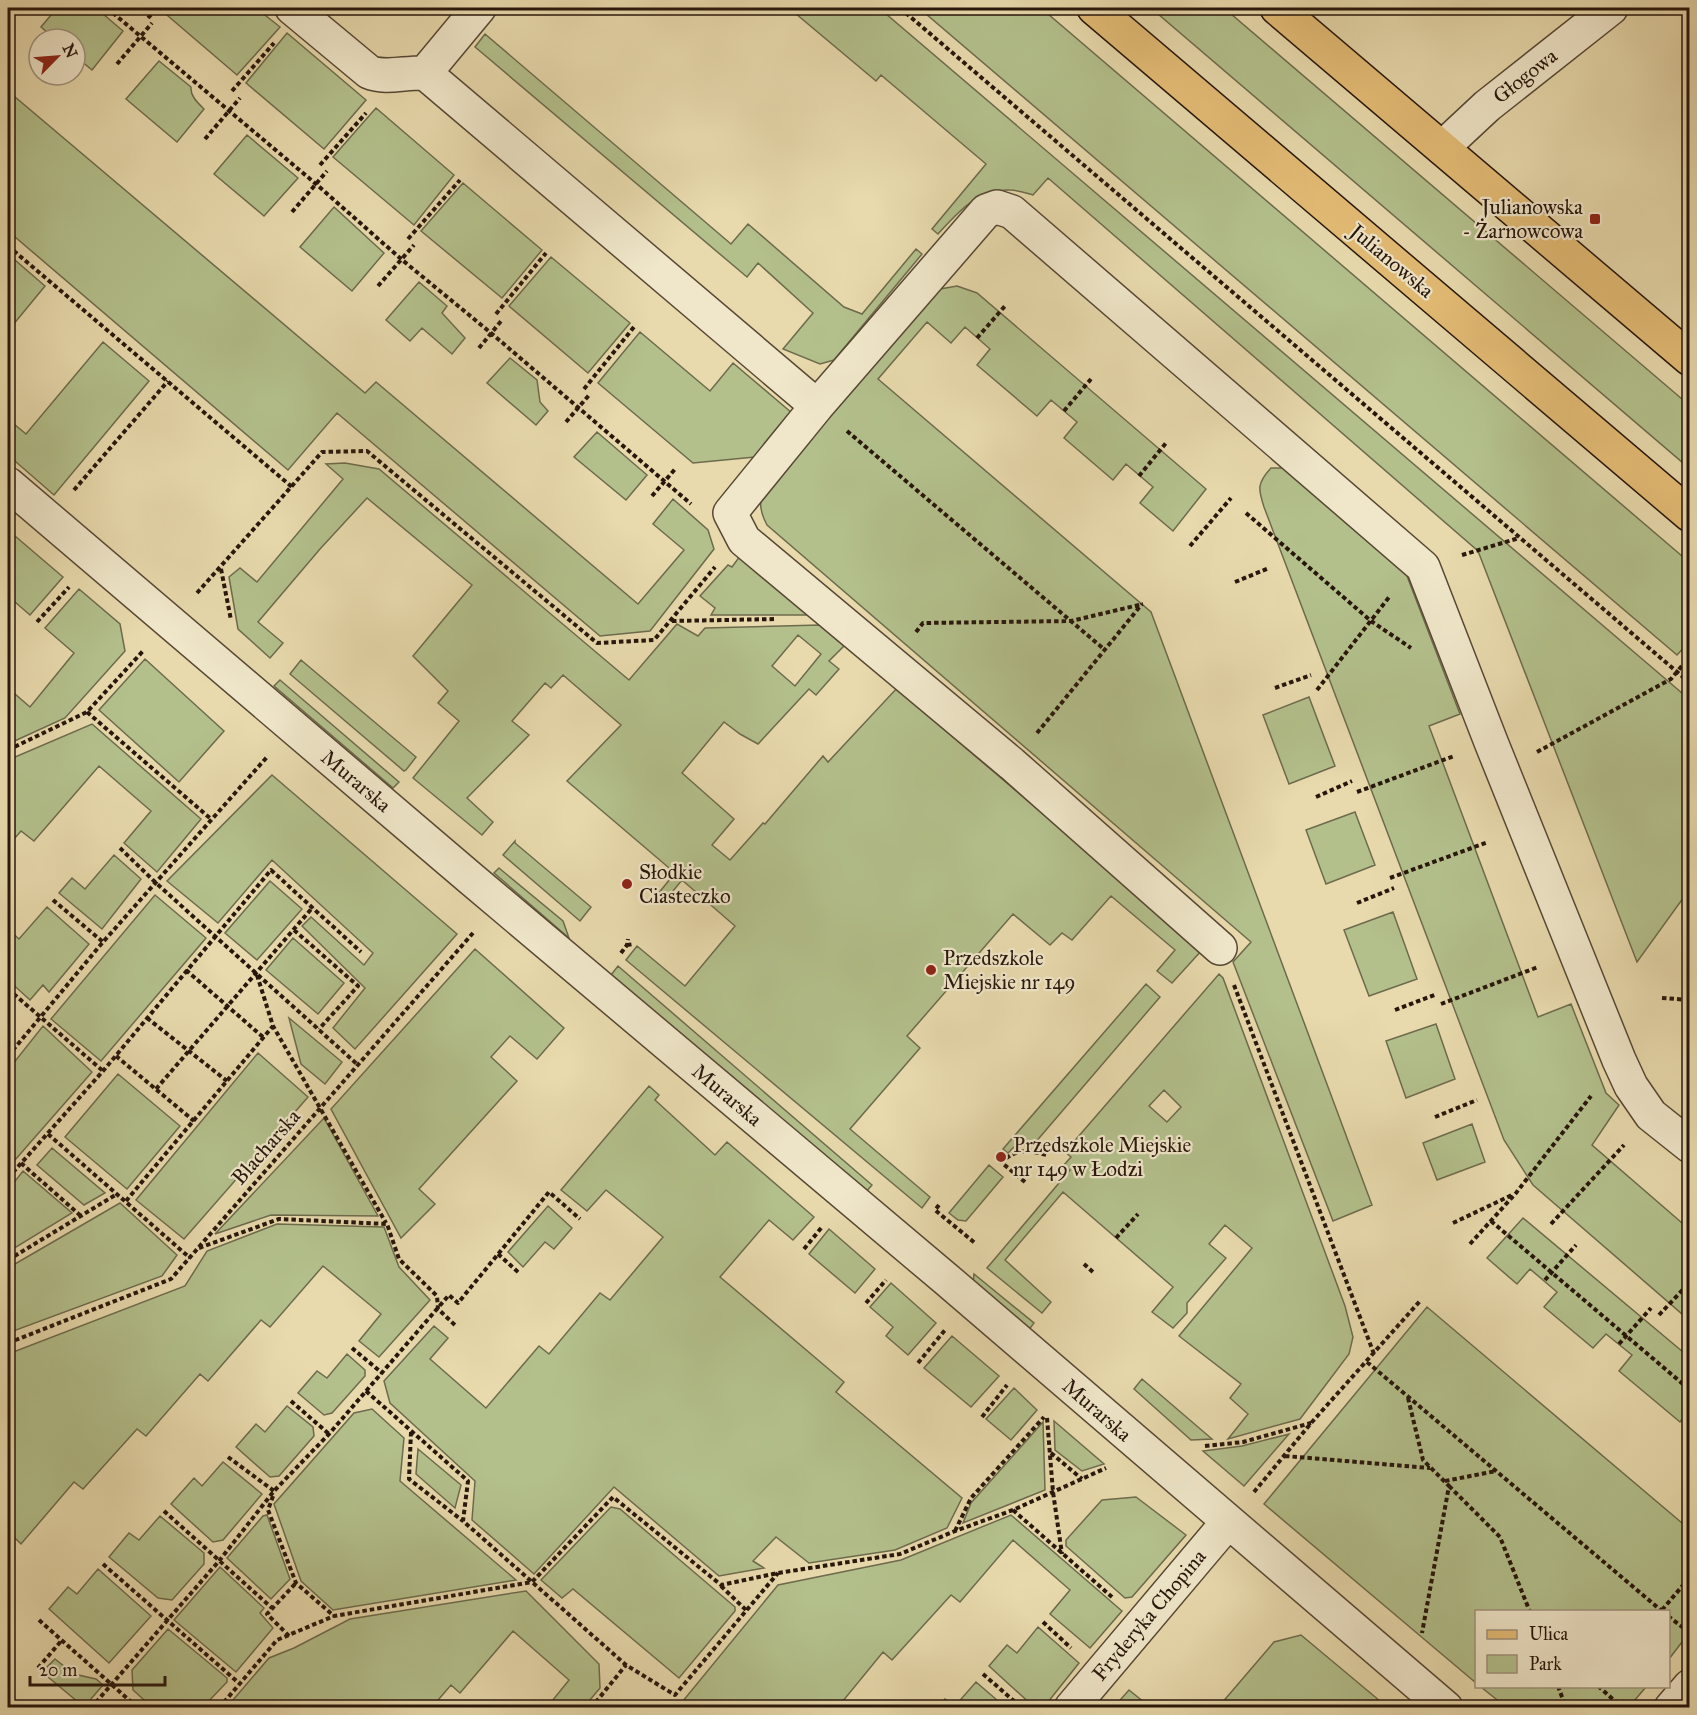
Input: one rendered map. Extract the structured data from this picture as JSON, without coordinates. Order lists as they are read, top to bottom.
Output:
{
  "streets": {
    "main road": ["Julianowska"],
    "street": ["Głogowa", "Murarska", "Fryderyka Chopina"],
    "path": ["Blacharska"]
  },
  "crossings": [
    ["Murarska", "Blacharska"],
    ["Murarska", "Fryderyka Chopina"]
  ],
  "places": {
    "transit": ["Julianowska - Żarnowcowa"],
    "other": ["Słodkie Ciasteczko", "Przedszkole Miejskie nr 149", "Przedszkole Miejskie nr 149 w Łodzi"]
  },
  "legend": ["Ulica", "Park"],
  "scale_bar": "20 m",
  "north": "top right"
}
